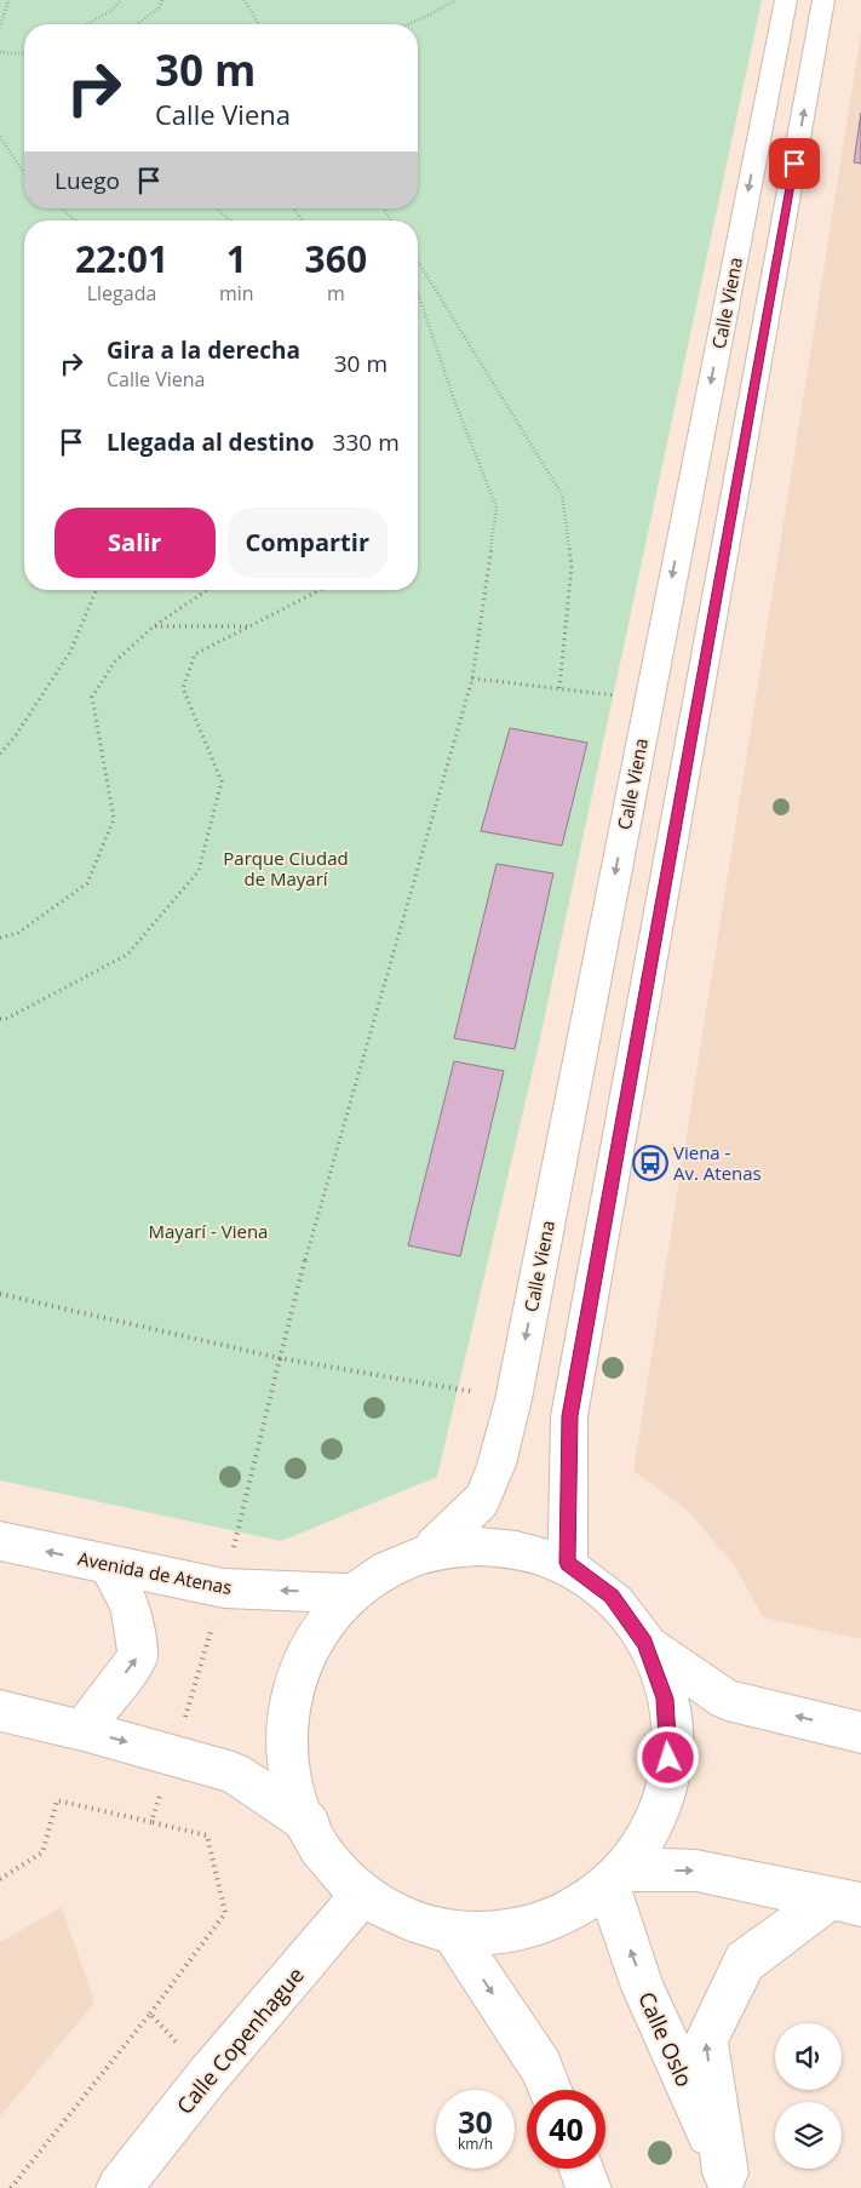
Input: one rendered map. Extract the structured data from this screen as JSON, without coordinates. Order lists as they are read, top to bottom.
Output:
{
  "streets": {
    "street": [
      "Calle Viena",
      "Avenida de Atenas",
      "Calle Oslo",
      "Calle Copenhague"
    ]
  },
  "parks": ["Parque Ciudad de Mayarí", "Mayarí - Viena"],
  "places": {
    "bus stop": ["Viena - Av. Atenas"]
  },
  "page": {
    "turn": ["30 m", "Calle Viena"],
    "then": "Luego",
    "eta": [
      "22:01",
      "Llegada",
      "1",
      "min",
      "360",
      "m"
    ],
    "list": [
      {
        "name": "Gira a la derecha",
        "note": "Calle Viena",
        "value": "30 m"
      },
      {
        "name": "Llegada al destino",
        "value": "330 m"
      }
    ],
    "buttons": ["Salir", "Compartir"],
    "speed": "30 km/h",
    "limit": "40"
  }
}
